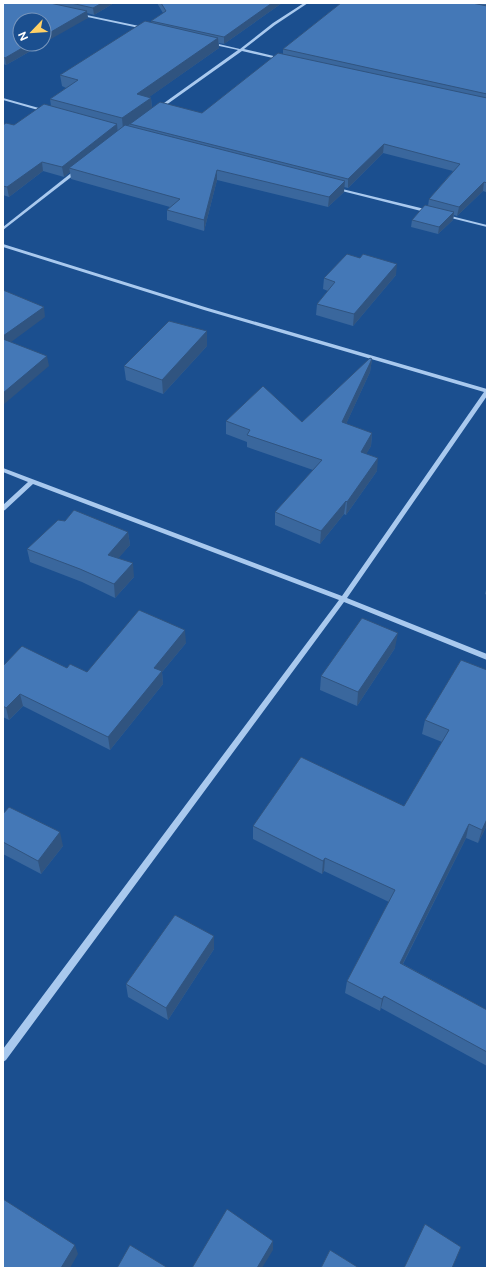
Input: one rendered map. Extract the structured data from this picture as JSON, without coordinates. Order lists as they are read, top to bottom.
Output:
{
  "north": "bottom left"
}
